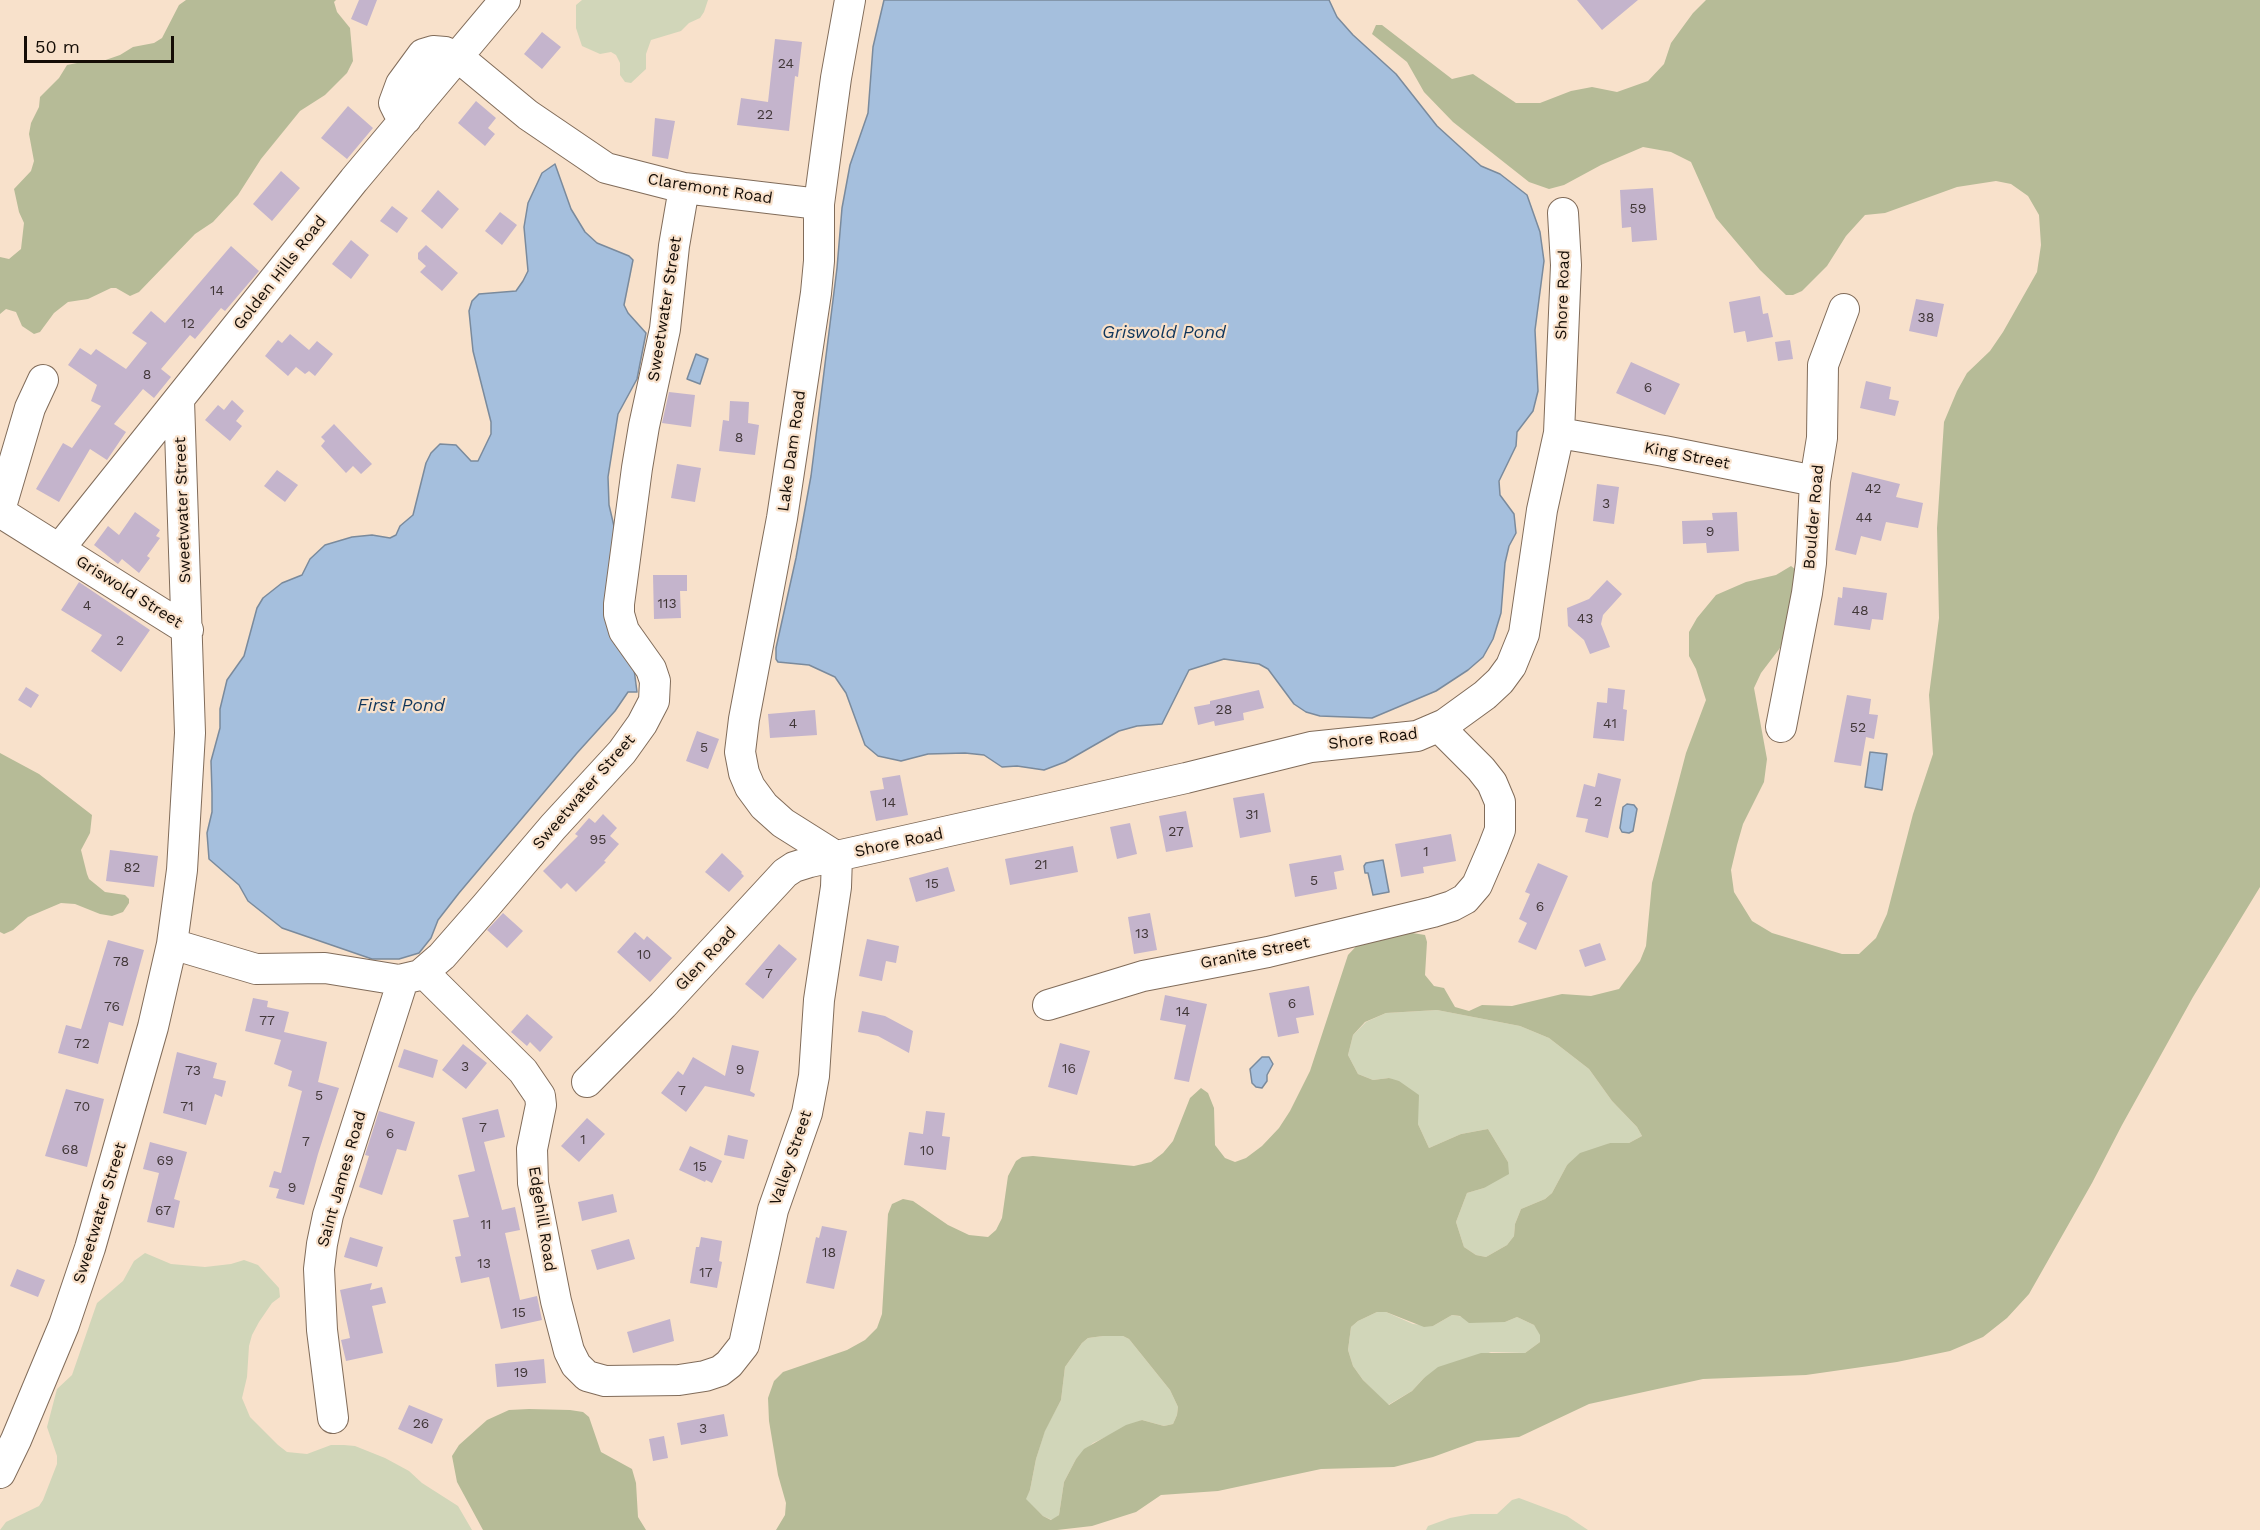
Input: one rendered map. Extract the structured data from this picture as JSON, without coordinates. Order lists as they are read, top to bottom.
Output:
{
  "streets": {
    "street": [
      "Claremont Road",
      "Golden Hills Road",
      "Shore Road",
      "Sweetwater Street",
      "Lake Dam Road",
      "King Street",
      "Boulder Road",
      "Griswold Street",
      "Granite Street",
      "Glen Road",
      "Valley Street",
      "Saint James Road",
      "Edgehill Road"
    ]
  },
  "crossings": [
    ["Claremont Road", "Golden Hills Road"],
    ["Claremont Road", "Sweetwater Street"],
    ["Claremont Road", "Lake Dam Road"],
    ["Golden Hills Road", "Sweetwater Street"],
    ["Golden Hills Road", "Griswold Street"],
    ["Shore Road", "Lake Dam Road"],
    ["Shore Road", "King Street"],
    ["Shore Road", "Granite Street"],
    ["Shore Road", "Glen Road"],
    ["Shore Road", "Valley Street"],
    ["Sweetwater Street", "Griswold Street"],
    ["Sweetwater Street", "Saint James Road"],
    ["Sweetwater Street", "Edgehill Road"],
    ["Lake Dam Road", "Glen Road"],
    ["Lake Dam Road", "Valley Street"],
    ["King Street", "Boulder Road"],
    ["Glen Road", "Valley Street"],
    ["Valley Street", "Edgehill Road"],
    ["Saint James Road", "Edgehill Road"]
  ],
  "water": ["Griswold Pond", "First Pond"],
  "house_numbers": [
    "24",
    "22",
    "59",
    "14",
    "38",
    "12",
    "8",
    "6",
    "8",
    "42",
    "3",
    "44",
    "9",
    "113",
    "4",
    "48",
    "43",
    "2",
    "28",
    "4",
    "41",
    "52",
    "5",
    "2",
    "14",
    "31",
    "27",
    "95",
    "1",
    "21",
    "82",
    "5",
    "15",
    "6",
    "13",
    "10",
    "78",
    "7",
    "6",
    "76",
    "14",
    "77",
    "72",
    "3",
    "16",
    "9",
    "73",
    "7",
    "5",
    "70",
    "71",
    "7",
    "6",
    "1",
    "7",
    "68",
    "10",
    "69",
    "15",
    "9",
    "67",
    "11",
    "18",
    "13",
    "17",
    "15",
    "19",
    "26",
    "3"
  ],
  "scale_bar": "50 m"
}
